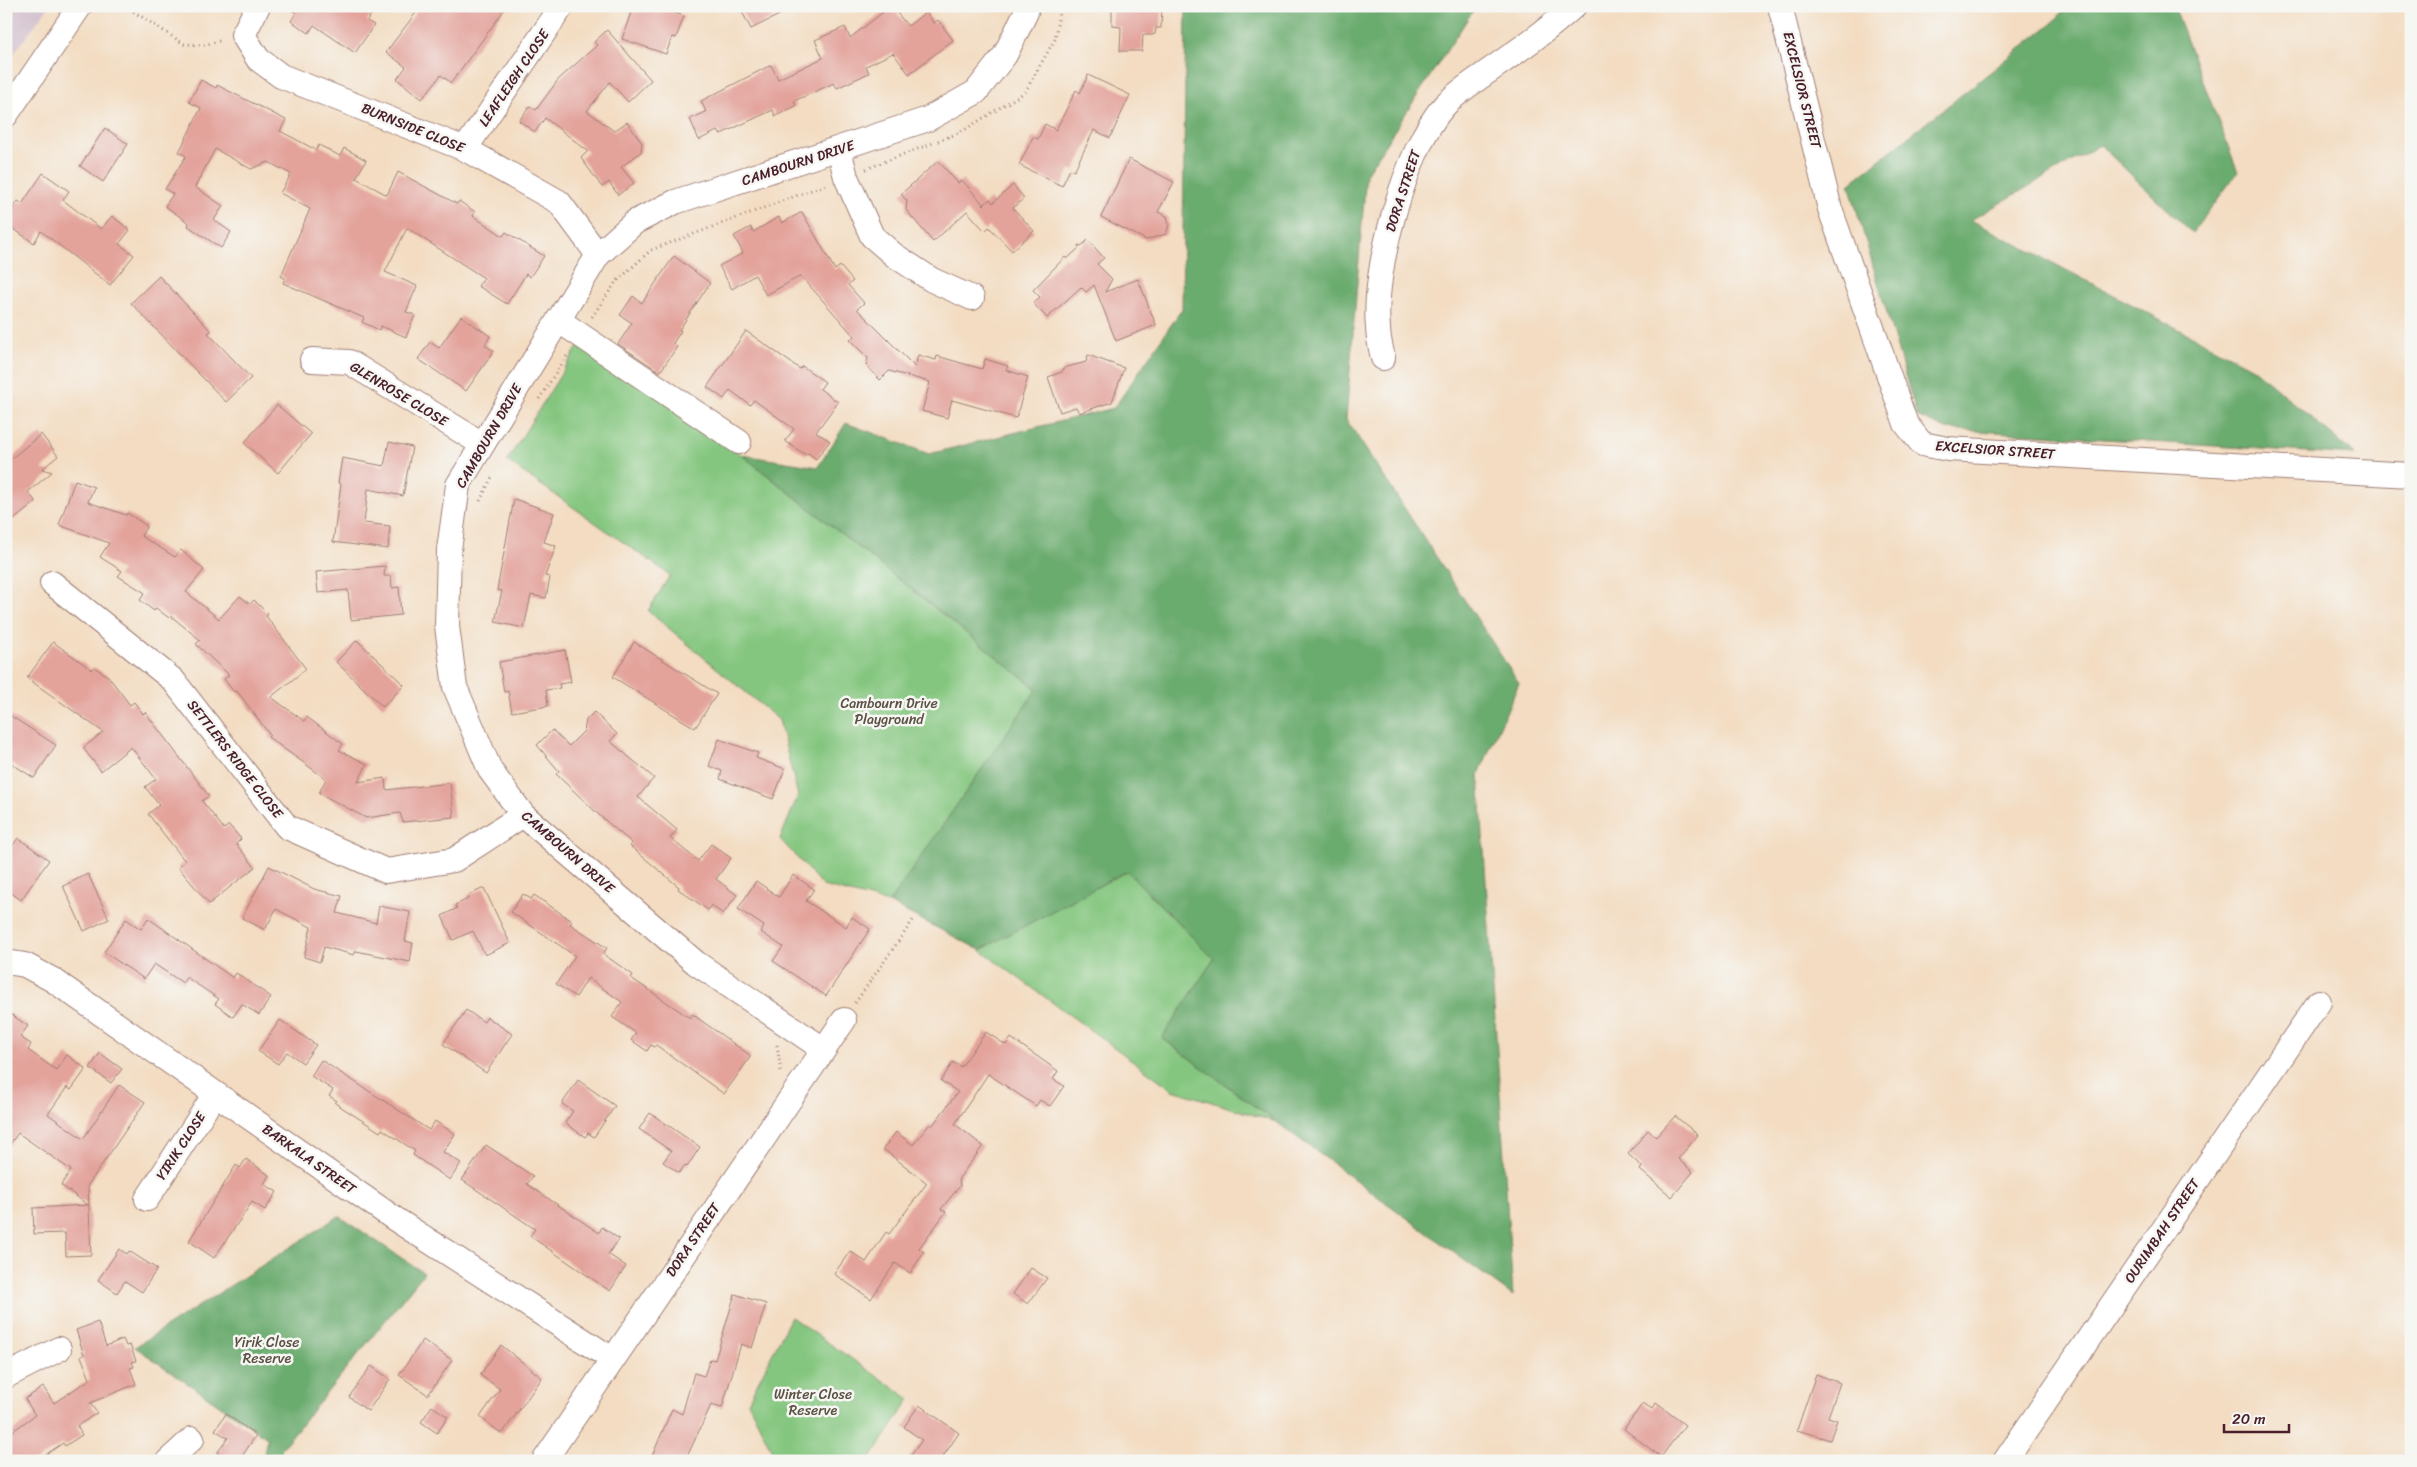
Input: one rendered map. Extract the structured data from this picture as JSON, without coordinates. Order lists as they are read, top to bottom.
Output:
{
  "streets": {
    "street": [
      "LEAFLEIGH CLOSE",
      "EXCELSIOR STREET",
      "BURNSIDE CLOSE",
      "CAMBOURN DRIVE",
      "DORA STREET",
      "GLENROSE CLOSE",
      "SETTLERS RIDGE CLOSE",
      "YIRIK CLOSE",
      "BARKALA STREET",
      "OURIMBAH STREET"
    ]
  },
  "crossings": [
    ["LEAFLEIGH CLOSE", "BURNSIDE CLOSE"],
    ["BURNSIDE CLOSE", "CAMBOURN DRIVE"],
    ["CAMBOURN DRIVE", "DORA STREET"],
    ["CAMBOURN DRIVE", "GLENROSE CLOSE"],
    ["CAMBOURN DRIVE", "SETTLERS RIDGE CLOSE"],
    ["DORA STREET", "BARKALA STREET"],
    ["YIRIK CLOSE", "BARKALA STREET"]
  ],
  "parks": ["Cambourn Drive Playground", "Yirik Close Reserve", "Winter Close Reserve"],
  "scale_bar": "20 m"
}
